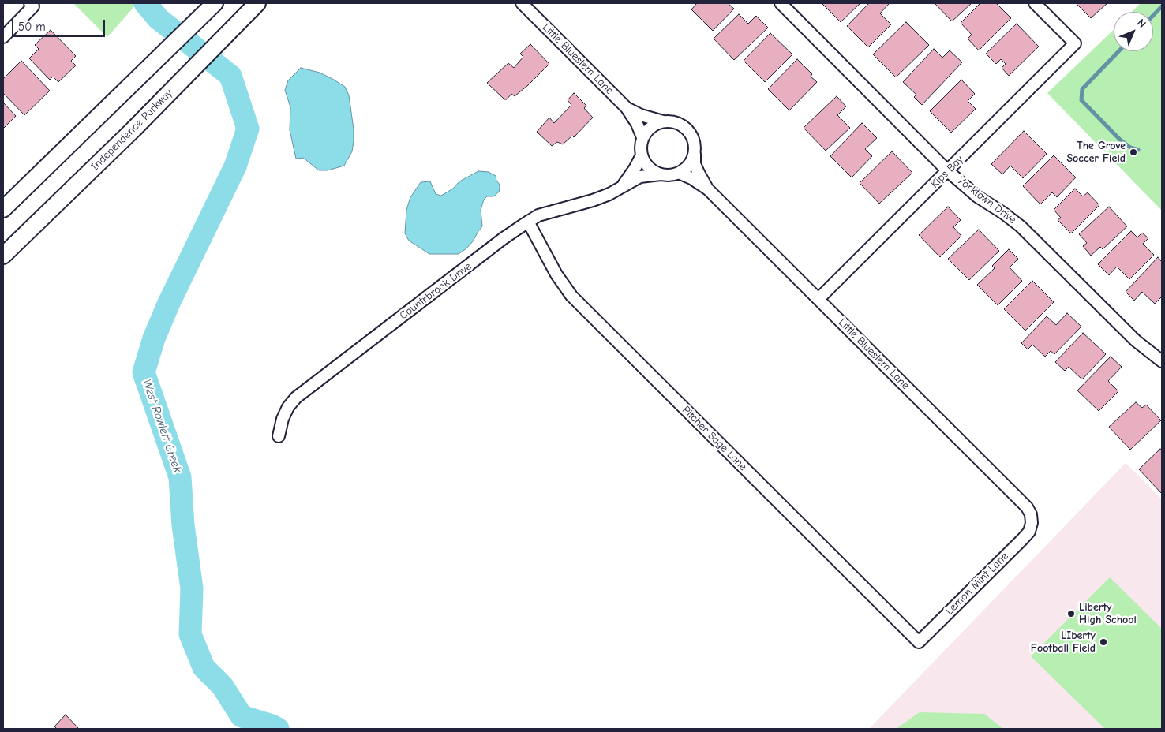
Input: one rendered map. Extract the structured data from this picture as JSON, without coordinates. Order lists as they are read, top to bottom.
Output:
{
  "streets": {
    "main road": ["Independence Parkway"],
    "street": [
      "Little Bluestem Lane",
      "Kips Bay",
      "Yorktown Drive",
      "Countrbrook Drive",
      "Pitcher Sage Lane",
      "Lemon Mint Lane"
    ]
  },
  "crossings": [
    ["Little Bluestem Lane", "Kips Bay"],
    ["Little Bluestem Lane", "Countrbrook Drive"],
    ["Little Bluestem Lane", "Lemon Mint Lane"],
    ["Kips Bay", "Yorktown Drive"],
    ["Countrbrook Drive", "Pitcher Sage Lane"],
    ["Pitcher Sage Lane", "Lemon Mint Lane"]
  ],
  "water": ["West Rowlett Creek"],
  "places": ["The Grove Soccer Field", "Liberty High School", "LIberty Football Field"],
  "scale_bar": "50 m",
  "north": "top right"
}
